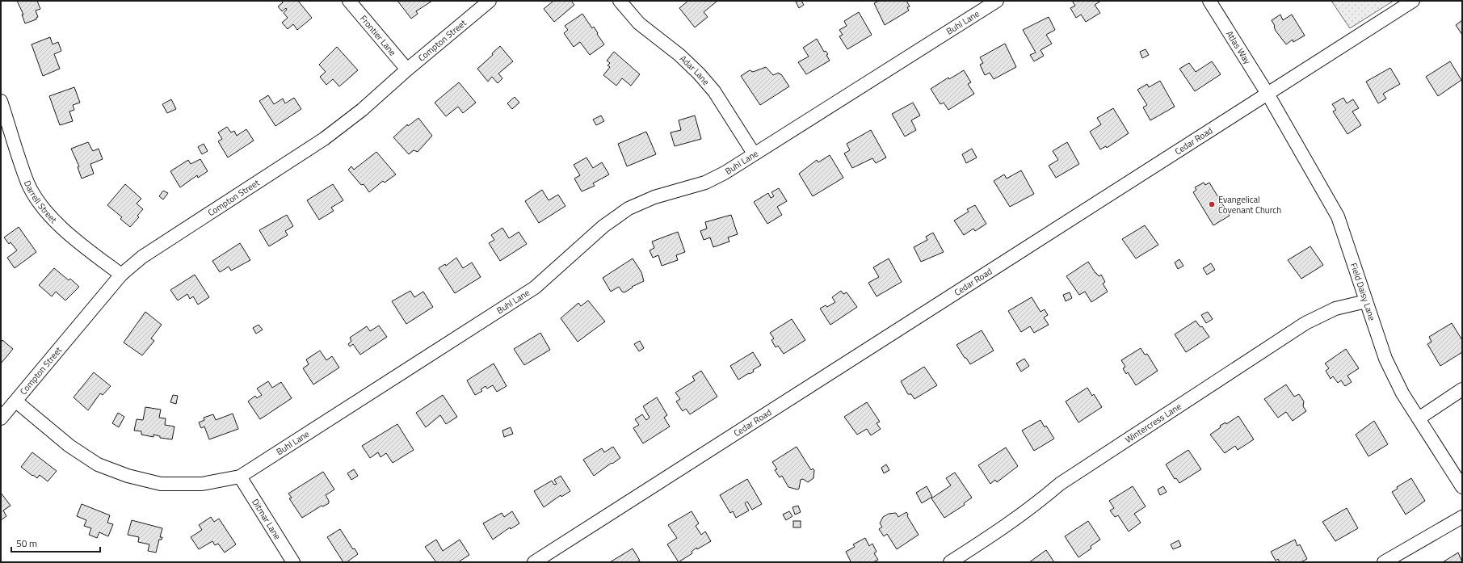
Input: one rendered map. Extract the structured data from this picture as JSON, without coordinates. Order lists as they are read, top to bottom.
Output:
{
  "streets": {
    "street": [
      "Buhl Lane",
      "Frontier Lane",
      "Compton Street",
      "Atlas Way",
      "Adar Lane",
      "Cedar Road",
      "Darrell Street",
      "Field Daisy Lane",
      "Wintercress Lane",
      "Ditmar Lane"
    ]
  },
  "crossings": [
    ["Buhl Lane", "Compton Street"],
    ["Buhl Lane", "Adar Lane"],
    ["Buhl Lane", "Ditmar Lane"],
    ["Frontier Lane", "Compton Street"],
    ["Compton Street", "Darrell Street"],
    ["Atlas Way", "Cedar Road"],
    ["Atlas Way", "Field Daisy Lane"],
    ["Cedar Road", "Field Daisy Lane"],
    ["Field Daisy Lane", "Wintercress Lane"]
  ],
  "places": ["Evangelical Covenant Church"],
  "scale_bar": "50 m"
}
